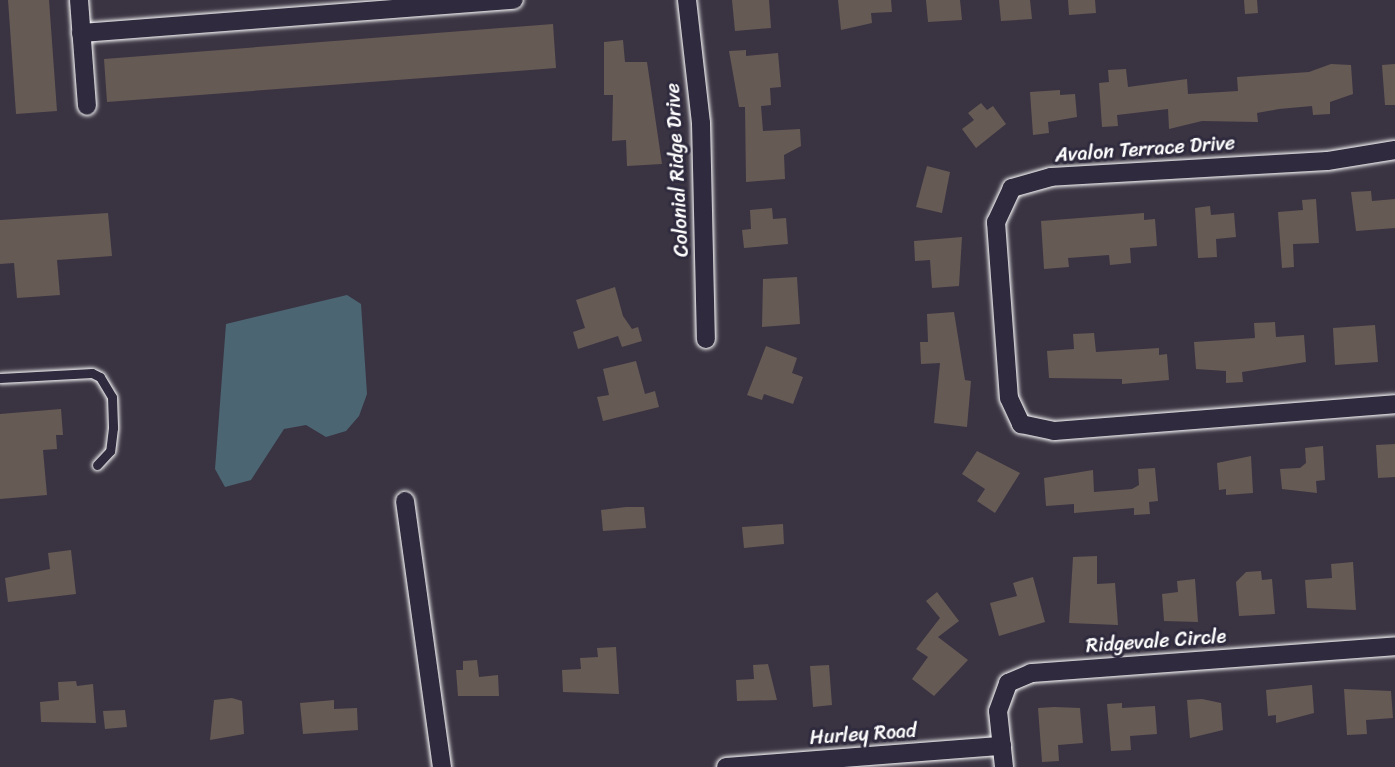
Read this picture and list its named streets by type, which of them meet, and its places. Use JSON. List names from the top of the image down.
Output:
{
  "streets": {
    "street": [
      "Avalon Terrace Drive",
      "Colonial Ridge Drive",
      "Ridgevale Circle",
      "Hurley Road"
    ]
  },
  "crossings": [
    ["Ridgevale Circle", "Hurley Road"]
  ]
}
